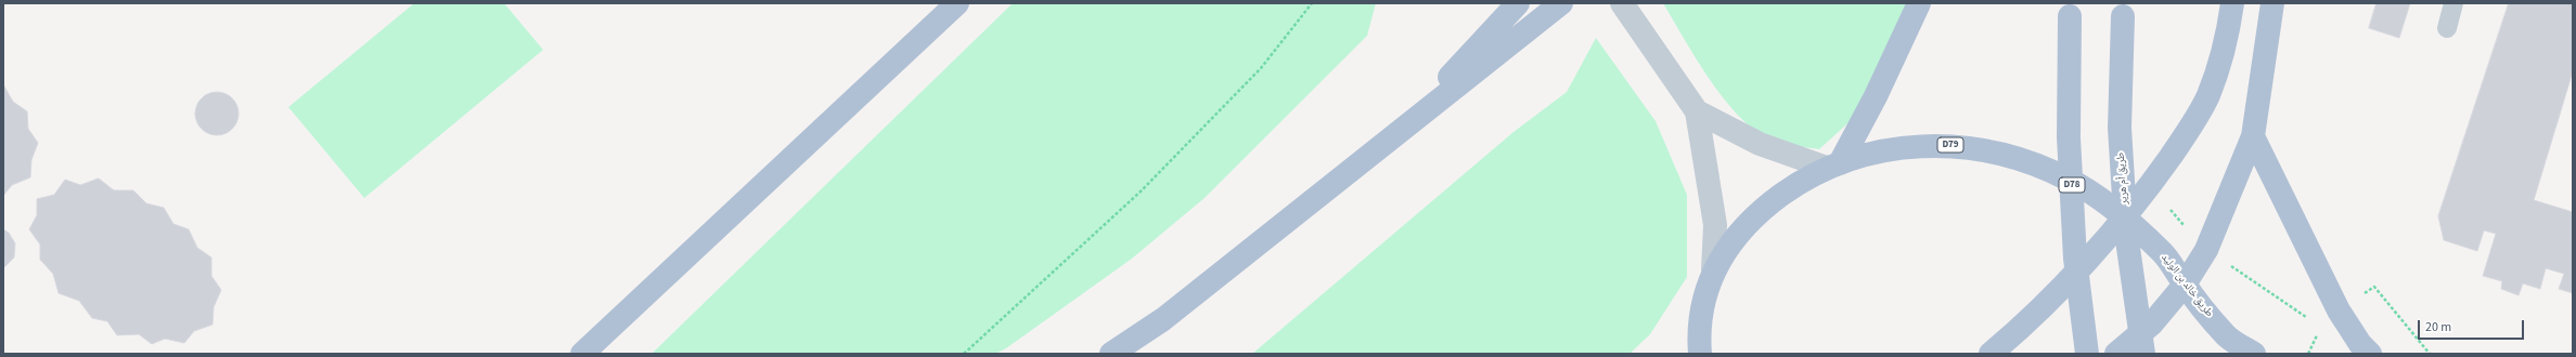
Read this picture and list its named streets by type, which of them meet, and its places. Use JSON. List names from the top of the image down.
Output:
{
  "streets": {
    "main road": [
      "D79",
      "طريق أم هرير",
      "D78",
      "طريق خالد بن الوليد"
    ]
  },
  "scale_bar": "20 m"
}
